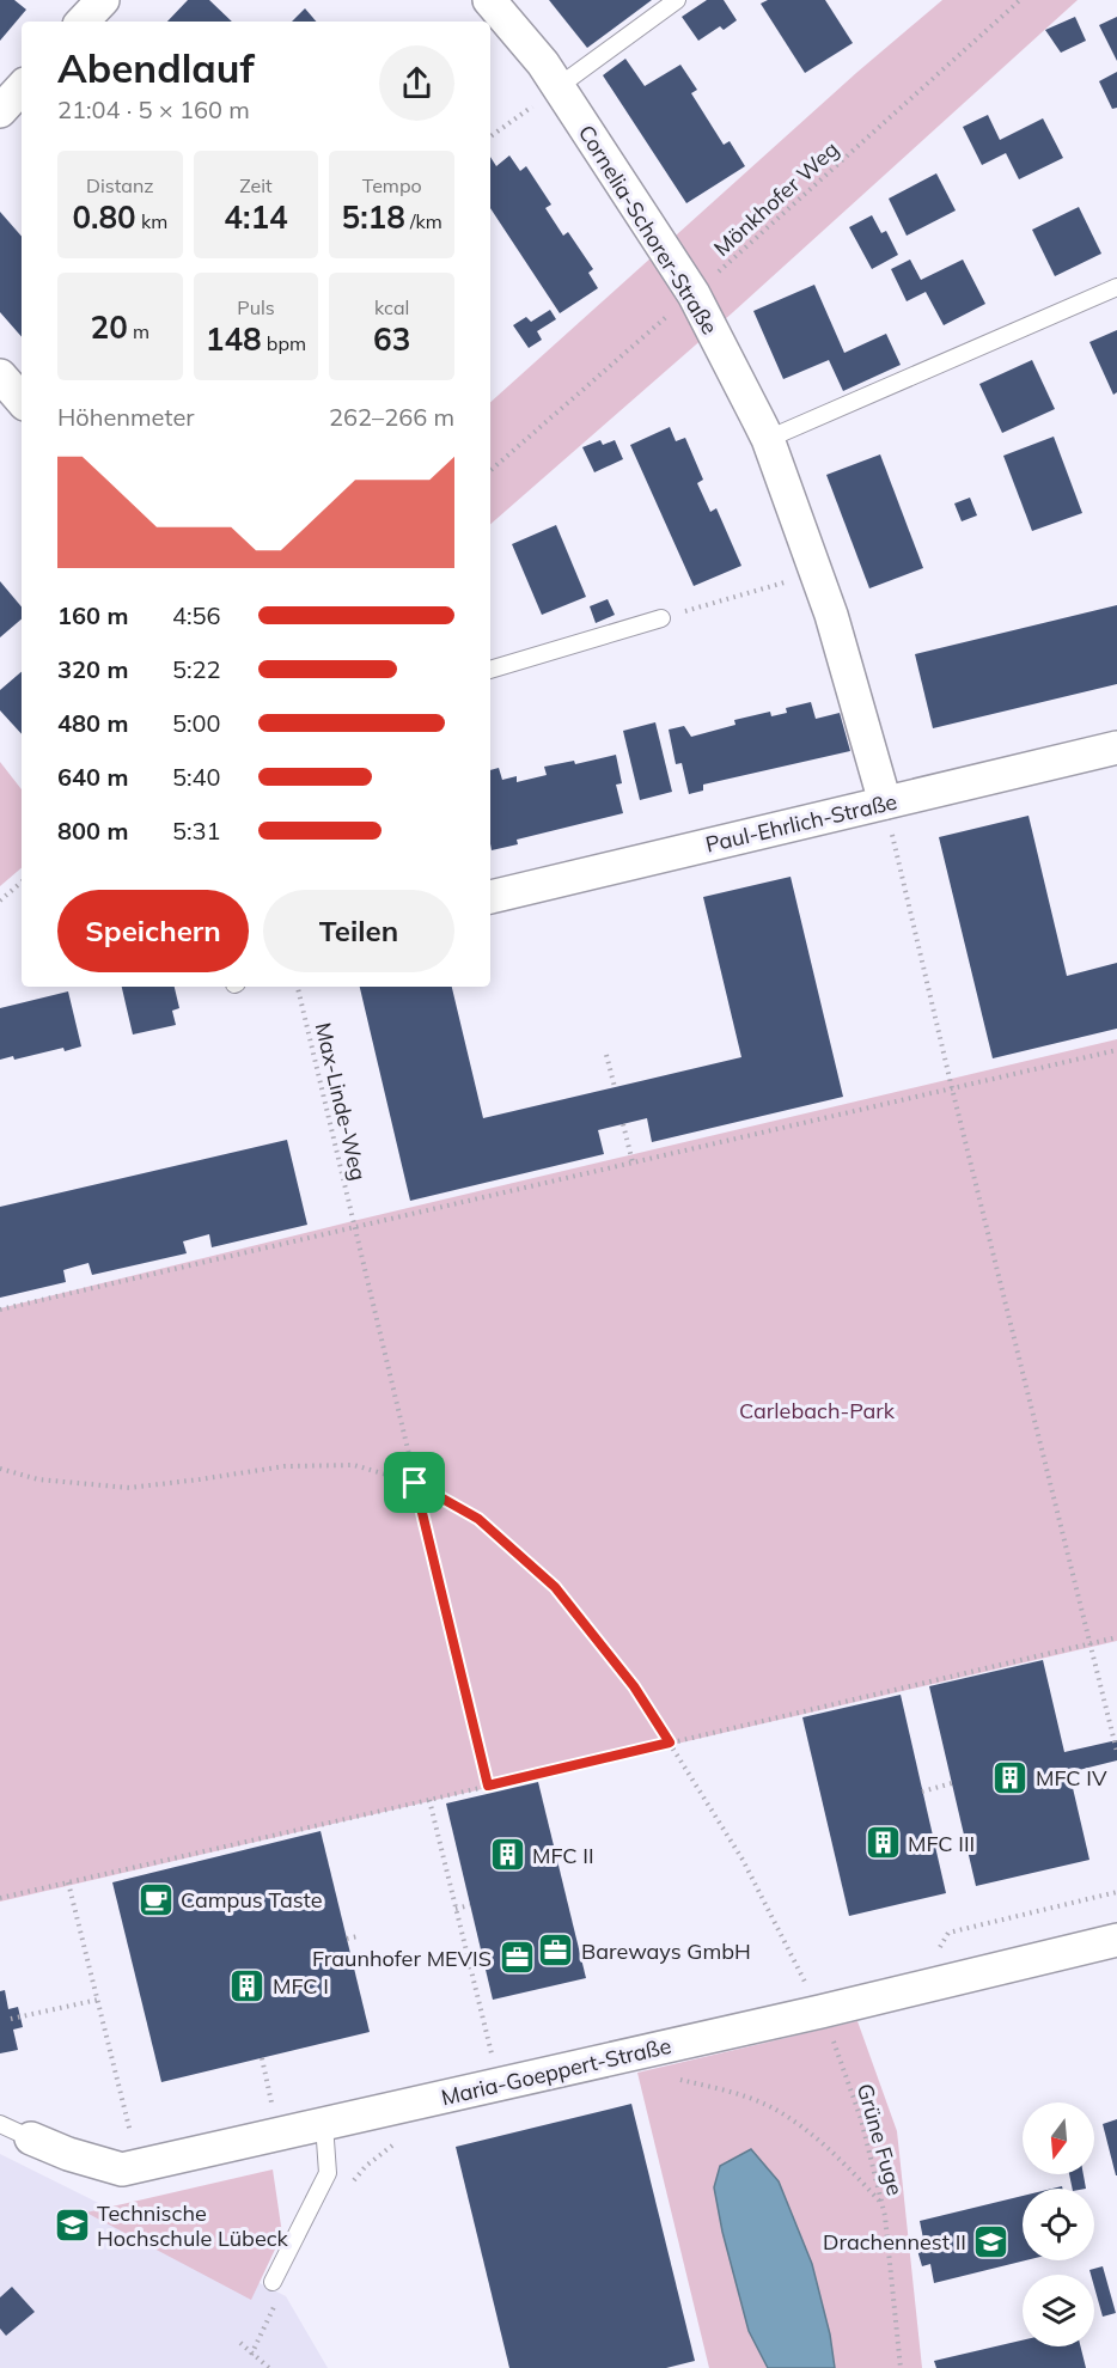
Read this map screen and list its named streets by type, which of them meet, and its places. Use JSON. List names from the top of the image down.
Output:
{
  "streets": {
    "street": ["Cornelia-Schorer-Straße", "Paul-Ehrlich-Straße", "Maria-Goeppert-Straße"],
    "path": ["Mönkhofer Weg", "Max-Linde-Weg", "Grüne Fuge"]
  },
  "crossings": [
    ["Mönkhofer Weg", "Cornelia-Schorer-Straße"],
    ["Cornelia-Schorer-Straße", "Paul-Ehrlich-Straße"],
    ["Max-Linde-Weg", "Grüne Fuge"],
    ["Maria-Goeppert-Straße", "Grüne Fuge"]
  ],
  "parks": ["Carlebach-Park"],
  "places": {
    "building": [
      "MFC IV",
      "MFC III",
      "MFC II",
      "MFC I"
    ],
    "cafe": ["Campus Taste"],
    "office": ["Bareways GmbH", "Fraunhofer MEVIS"],
    "school or university": ["Technische Hochschule Lübeck", "Drachennest II"]
  },
  "north": "bottom",
  "page": {
    "heading": ["Abendlauf", "21:04 · 5 × 160 m"],
    "stats": [
      ["Distanz", "0.80 km"],
      ["Zeit", "4:14"],
      ["Tempo", "5:18 /km"],
      ["20 m"],
      ["Puls", "148 bpm"],
      ["kcal", "63"]
    ],
    "chart": ["Höhenmeter", "262–266 m"],
    "list": [
      {
        "name": "160 m",
        "note": "4:56"
      },
      {
        "name": "320 m",
        "note": "5:22"
      },
      {
        "name": "480 m",
        "note": "5:00"
      },
      {
        "name": "640 m",
        "note": "5:40"
      },
      {
        "name": "800 m",
        "note": "5:31"
      }
    ],
    "buttons": ["Speichern", "Teilen"]
  }
}
